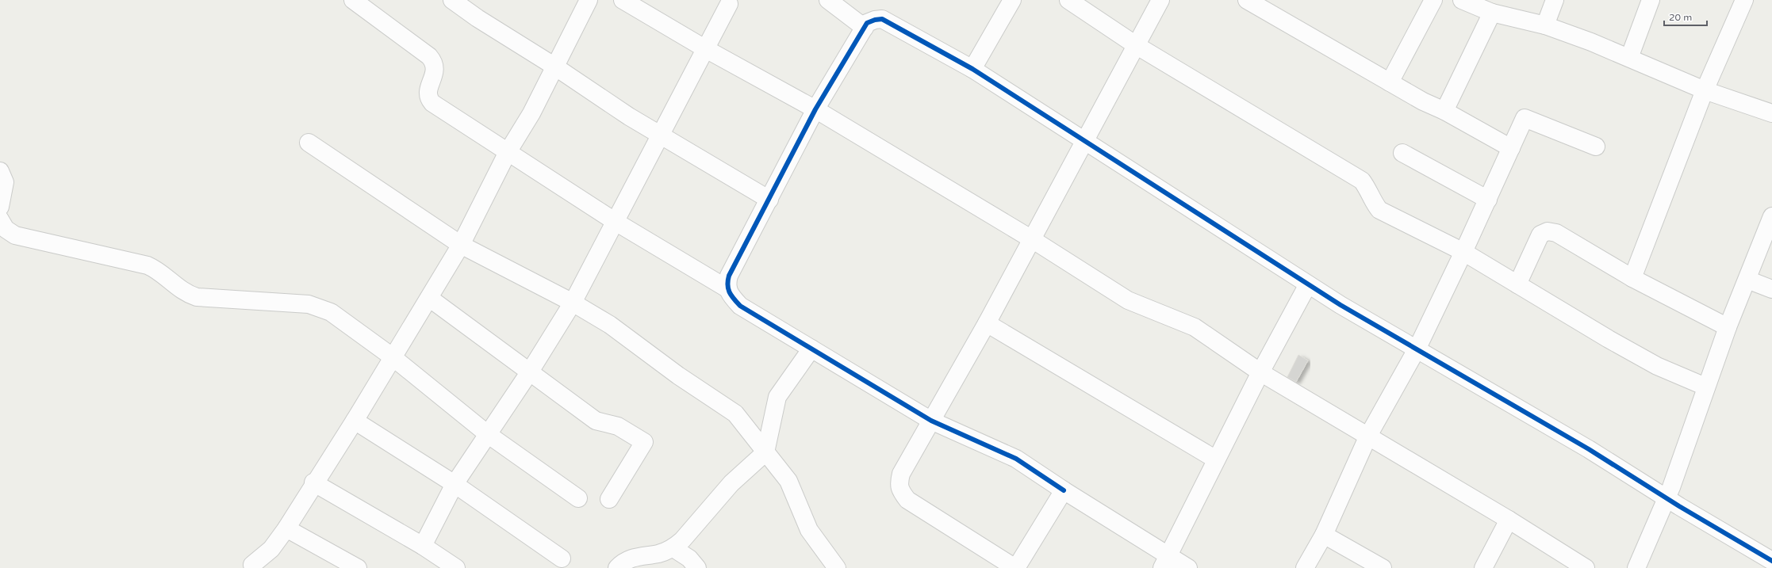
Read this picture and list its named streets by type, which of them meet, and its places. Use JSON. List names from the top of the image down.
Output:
{
  "scale_bar": "20 m"
}
